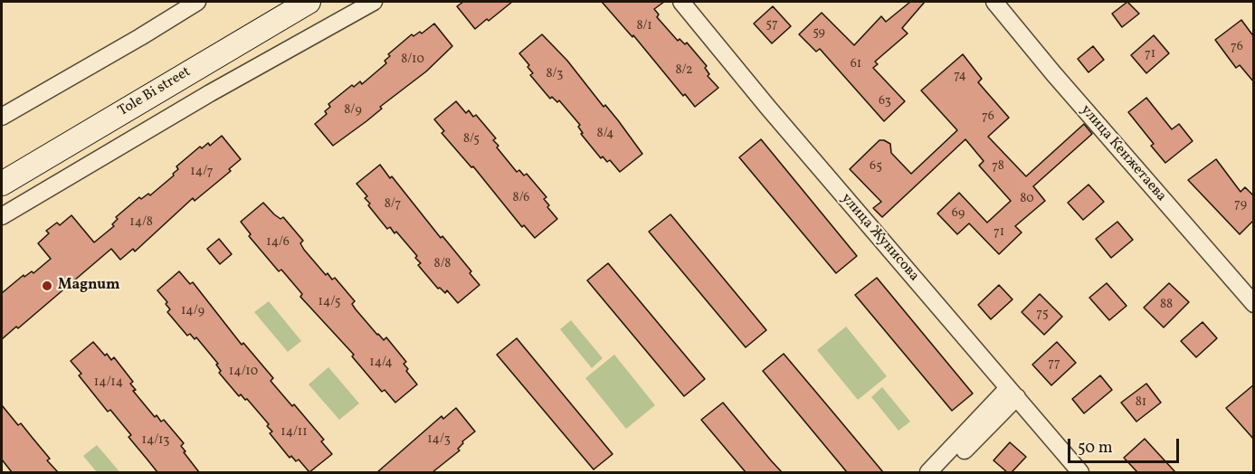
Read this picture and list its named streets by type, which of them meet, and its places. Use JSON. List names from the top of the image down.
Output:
{
  "streets": {
    "main road": ["Tole Bi street"],
    "street": ["улица Кенжетаева", "улица Жунисова"]
  },
  "places": ["Magnum"],
  "house_numbers": [
    "57",
    "8/1",
    "59",
    "76",
    "71",
    "8/10",
    "61",
    "8/2",
    "8/3",
    "74",
    "63",
    "8/9",
    "76",
    "8/4",
    "8/5",
    "65",
    "78",
    "14/7",
    "8/6",
    "80",
    "8/7",
    "79",
    "69",
    "14/8",
    "71",
    "14/6",
    "8/8",
    "14/5",
    "88",
    "14/9",
    "75",
    "14/4",
    "77",
    "14/10",
    "14/14",
    "81",
    "14/11",
    "14/3",
    "14/13"
  ],
  "scale_bar": "50 m"
}
